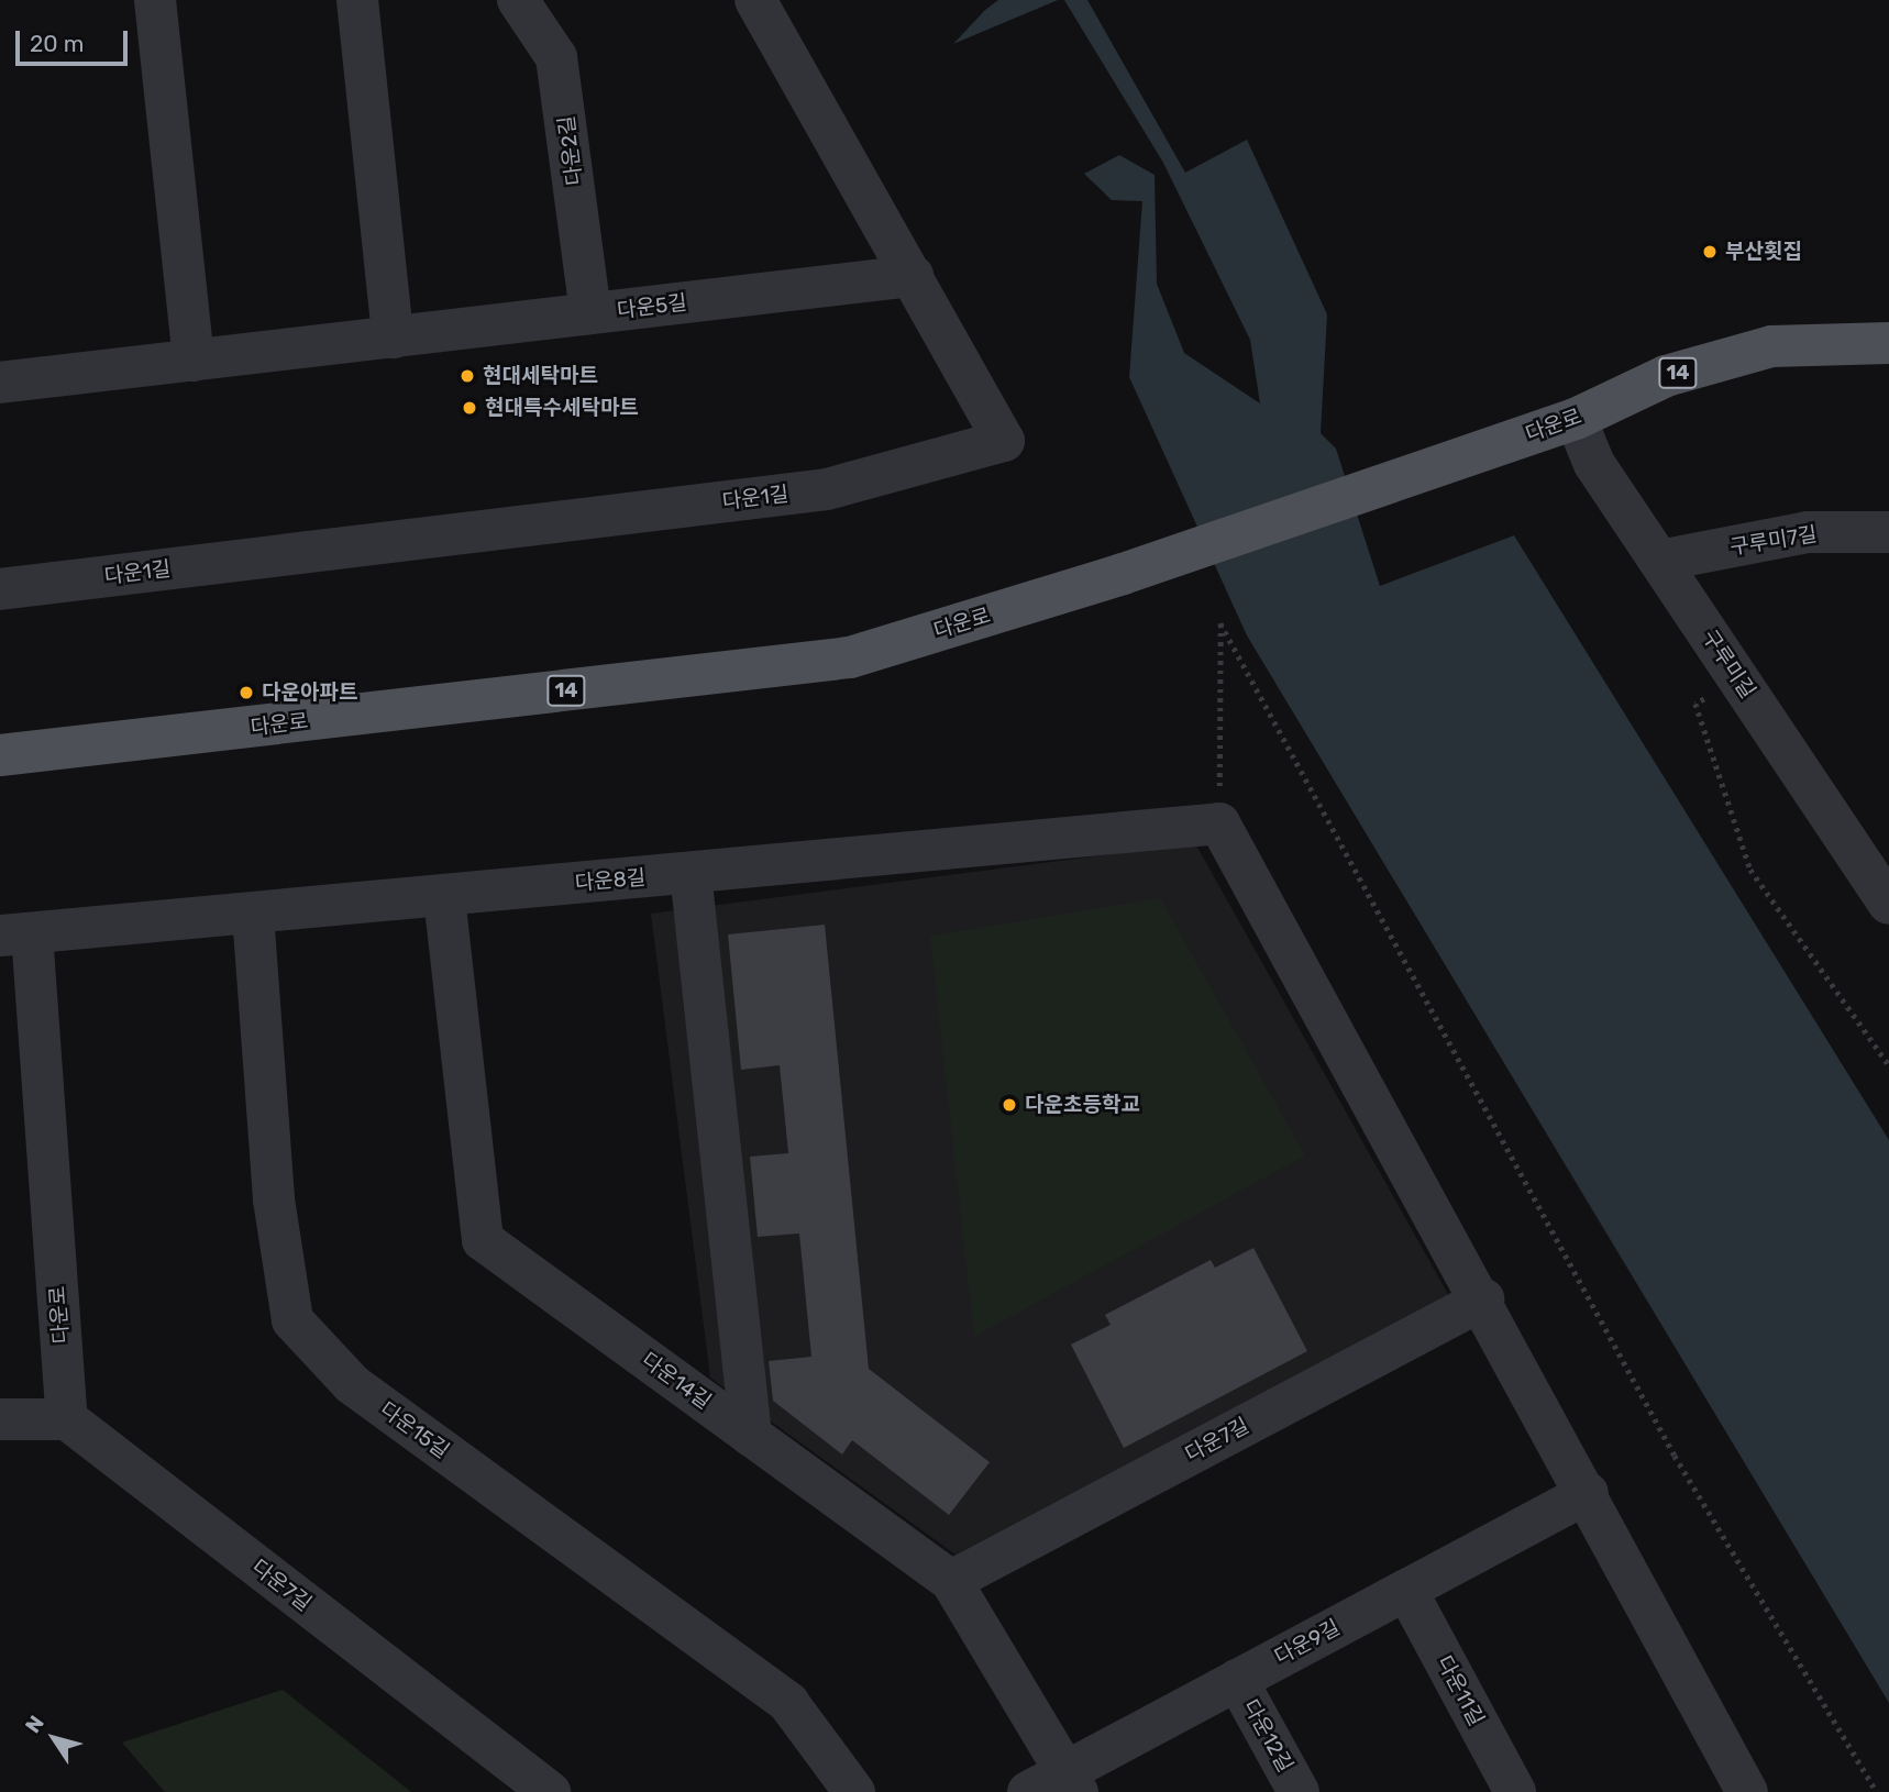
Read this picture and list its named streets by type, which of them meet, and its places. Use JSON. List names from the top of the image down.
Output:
{
  "streets": {
    "main road": ["14", "다운로"],
    "street": [
      "다운2길",
      "다운5길",
      "다운1길",
      "구루미7길",
      "구루미길",
      "다운8길",
      "다운14길",
      "다운15길",
      "다운7길",
      "다운9길",
      "다운11길",
      "다운12길"
    ]
  },
  "crossings": [
    ["다운2길", "다운5길"],
    ["다운5길", "다운1길"],
    ["다운로", "구루미길"],
    ["다운로", "다운8길"],
    ["다운로", "다운7길"],
    ["구루미7길", "구루미길"],
    ["다운8길", "다운14길"],
    ["다운8길", "다운15길"],
    ["다운14길", "다운7길"],
    ["다운14길", "다운9길"],
    ["다운9길", "다운11길"],
    ["다운9길", "다운12길"]
  ],
  "places": [
    "부산횟집",
    "현대세탁마트",
    "현대특수세탁마트",
    "다운아파트",
    "다운초등학교"
  ],
  "scale_bar": "20 m",
  "north": "top left"
}
